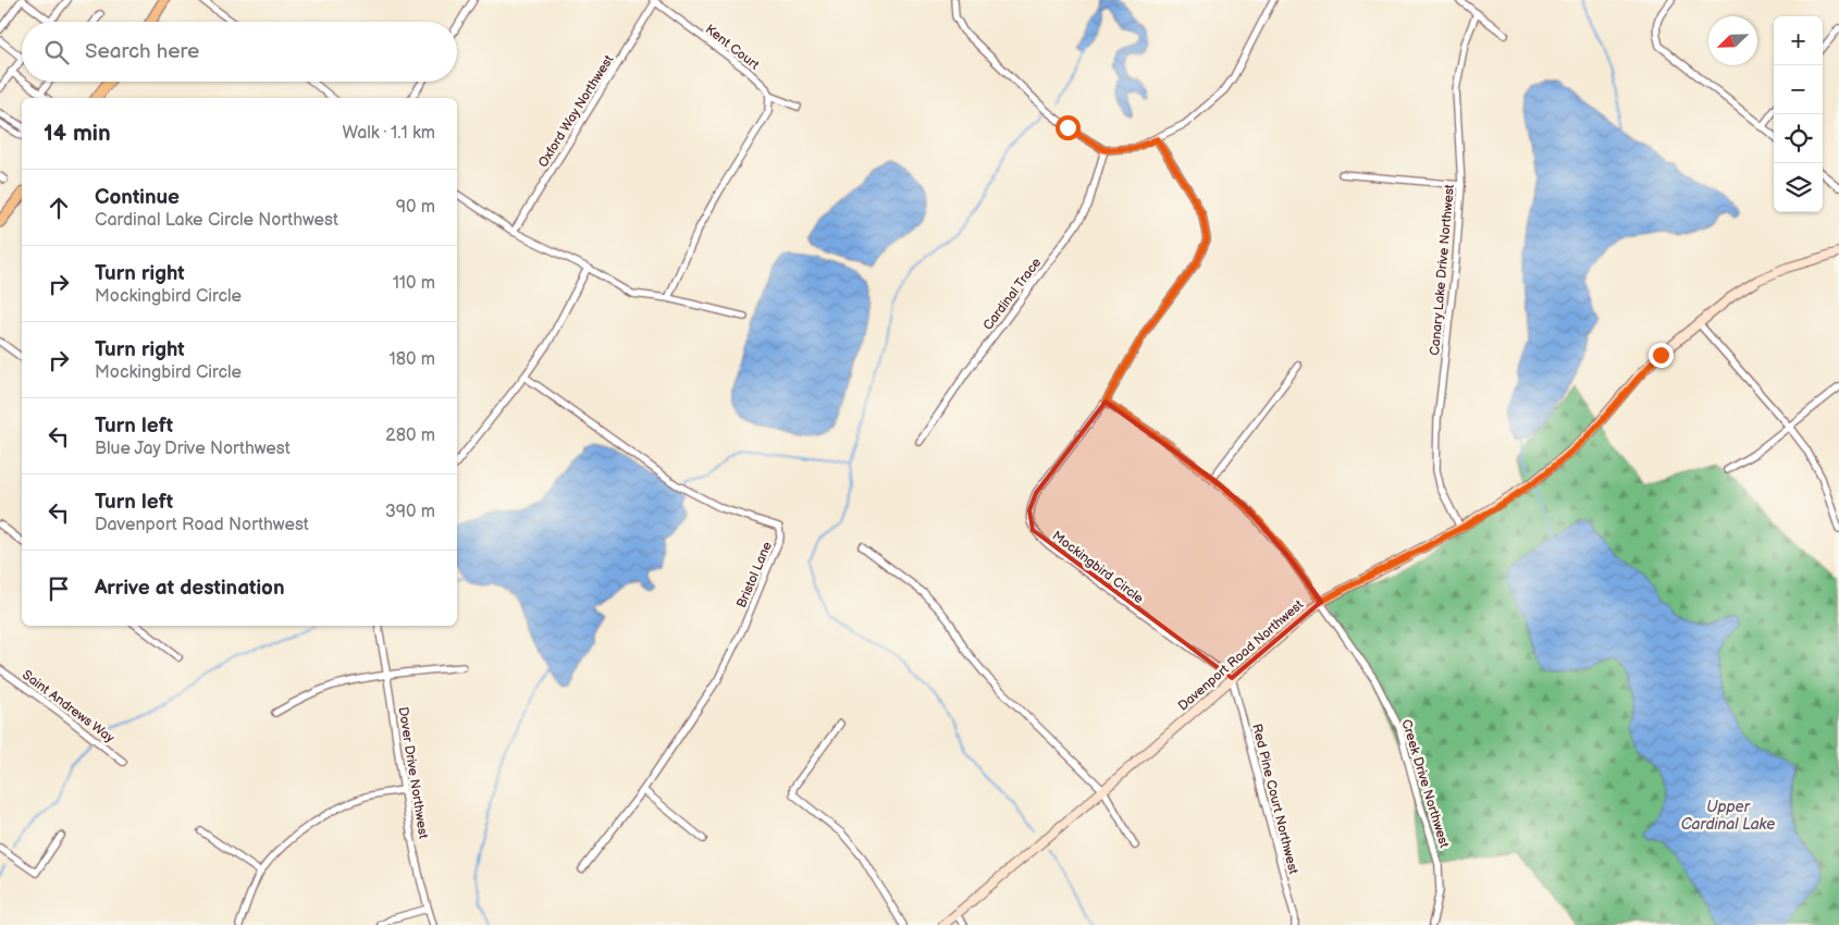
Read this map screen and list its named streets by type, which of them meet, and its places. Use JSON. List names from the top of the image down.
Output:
{
  "streets": {
    "street": [
      "Kent Court",
      "Oxford Way Northwest",
      "Canary Lake Drive Northwest",
      "Cardinal Trace",
      "Mockingbird Circle",
      "Bristol Lane",
      "Davenport Road Northwest",
      "Saint Andrews Way",
      "Dover Drive Northwest",
      "Creek Drive Northwest",
      "Red Pine Court Northwest"
    ]
  },
  "crossings": [
    ["Kent Court", "Oxford Way Northwest"],
    ["Canary Lake Drive Northwest", "Davenport Road Northwest"],
    ["Mockingbird Circle", "Davenport Road Northwest"],
    ["Mockingbird Circle", "Creek Drive Northwest"],
    ["Mockingbird Circle", "Red Pine Court Northwest"],
    ["Davenport Road Northwest", "Creek Drive Northwest"],
    ["Davenport Road Northwest", "Red Pine Court Northwest"]
  ],
  "water": ["Upper Cardinal Lake"],
  "north": "bottom left",
  "page": {
    "map_buttons": ["+", "−"],
    "search": "Search here",
    "heading": ["14 min", "Walk · 1.1 km"],
    "list": [
      ["Continue", "Cardinal Lake Circle Northwest", "90 m"],
      ["Turn right", "Mockingbird Circle", "110 m"],
      ["Turn right", "Mockingbird Circle", "180 m"],
      ["Turn left", "Blue Jay Drive Northwest", "280 m"],
      ["Turn left", "Davenport Road Northwest", "390 m"],
      "Arrive at destination"
    ]
  }
}
